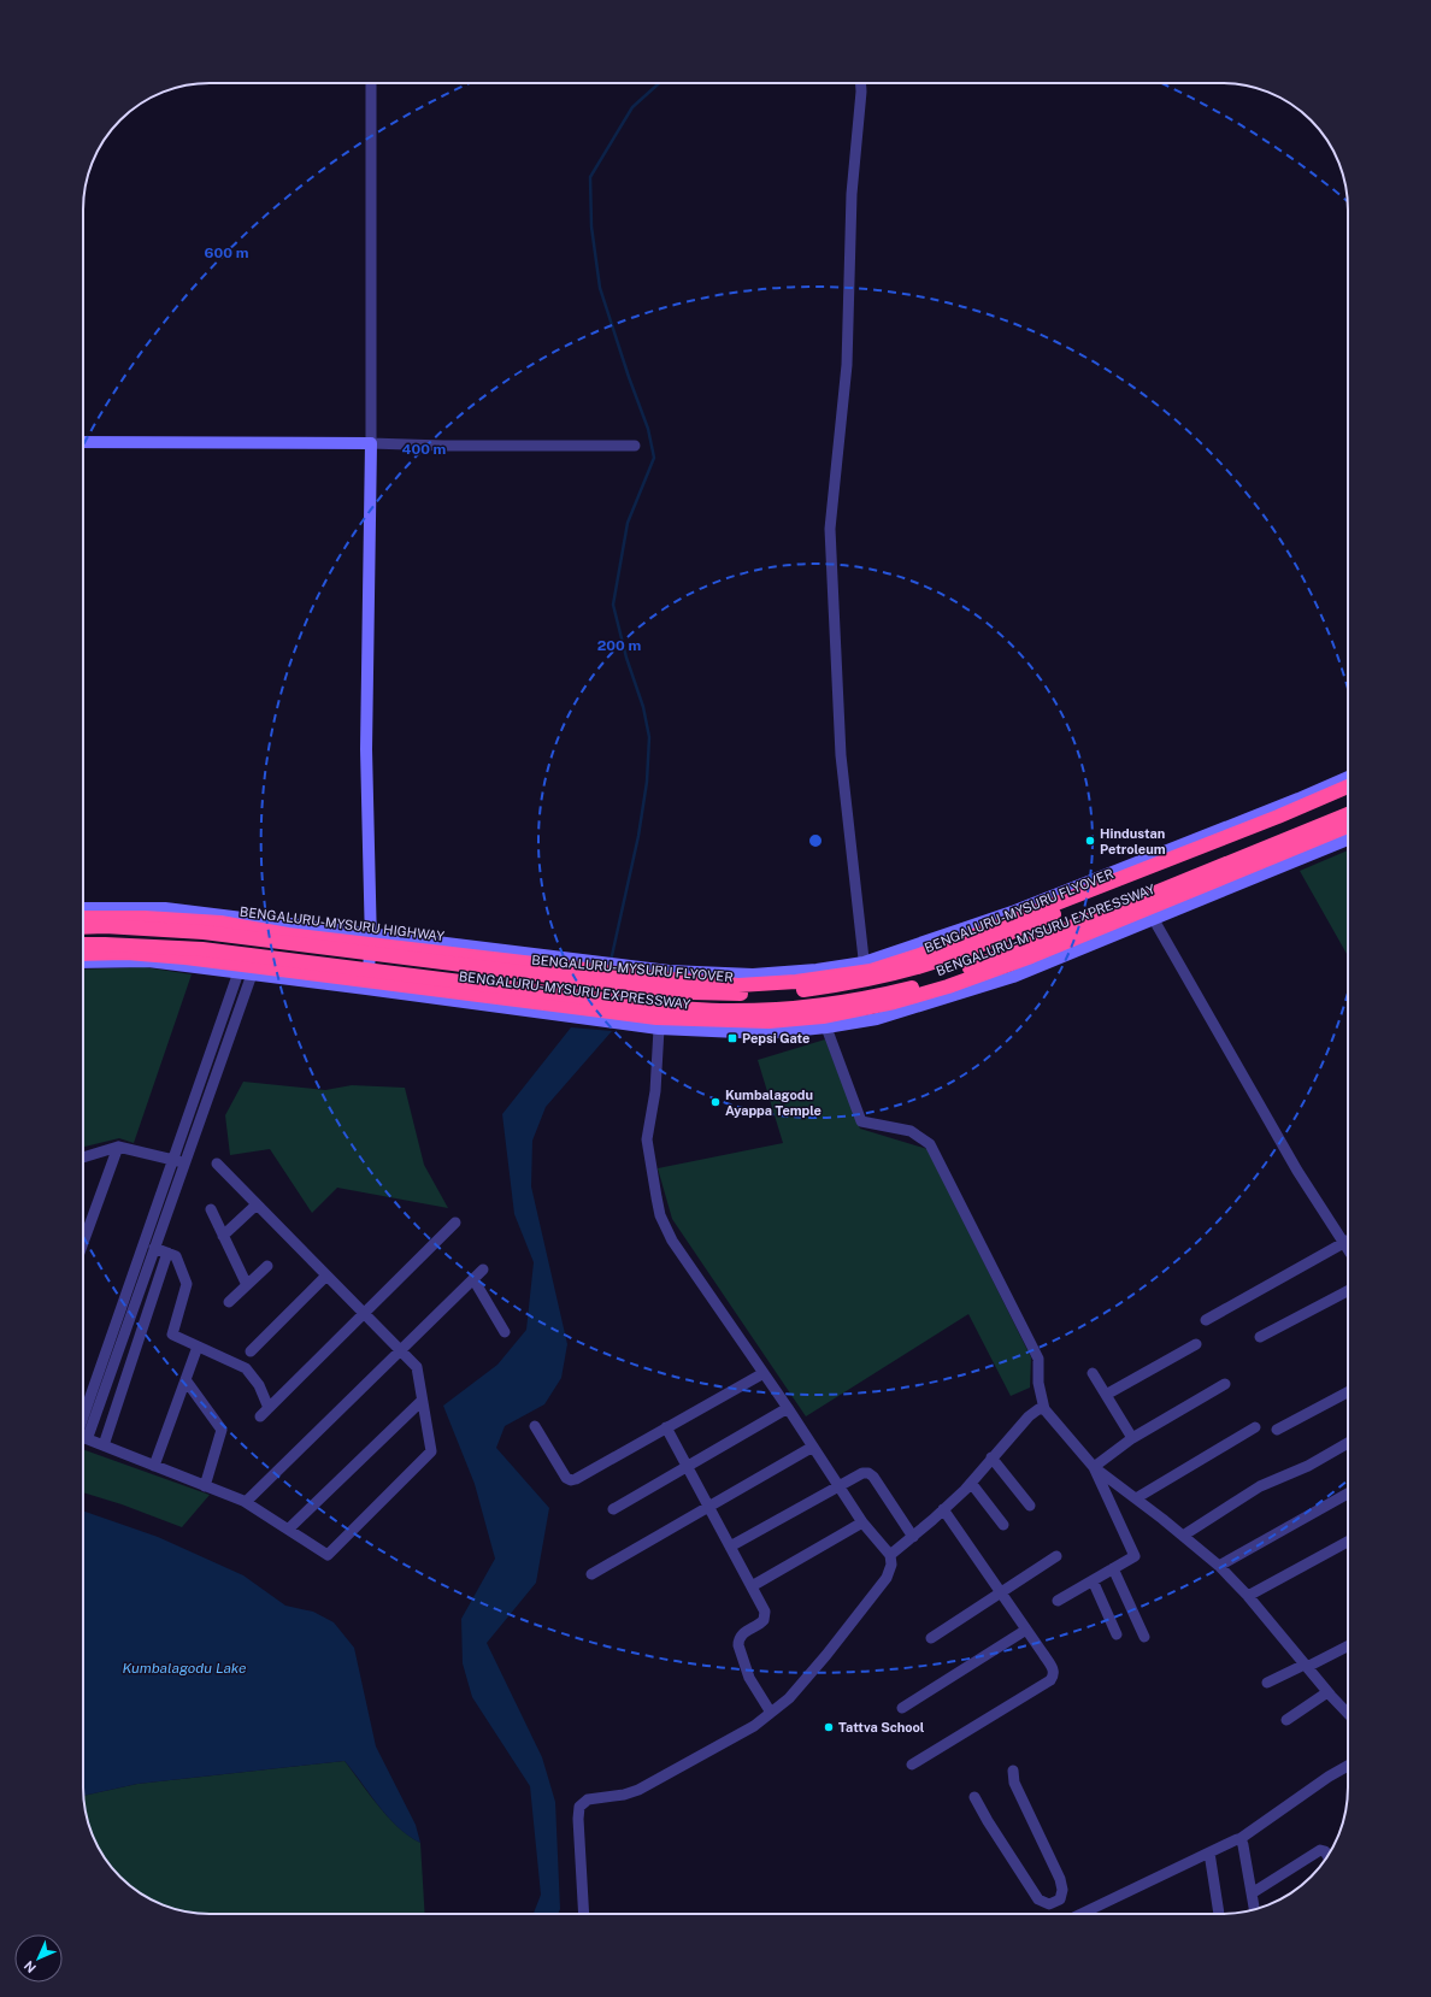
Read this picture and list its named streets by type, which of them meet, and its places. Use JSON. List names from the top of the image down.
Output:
{
  "streets": {
    "highway": ["BENGALURU-MYSURU FLYOVER", "BENGALURU-MYSURU HIGHWAY", "BENGALURU-MYSURU EXPRESSWAY"]
  },
  "water": ["Kumbalagodu Lake"],
  "places": {
    "other": ["Hindustan Petroleum", "Kumbalagodu Ayappa Temple", "Tattva School"],
    "transit": ["Pepsi Gate"]
  },
  "north": "bottom left",
  "rings": ["600 m", "400 m", "200 m"]
}
